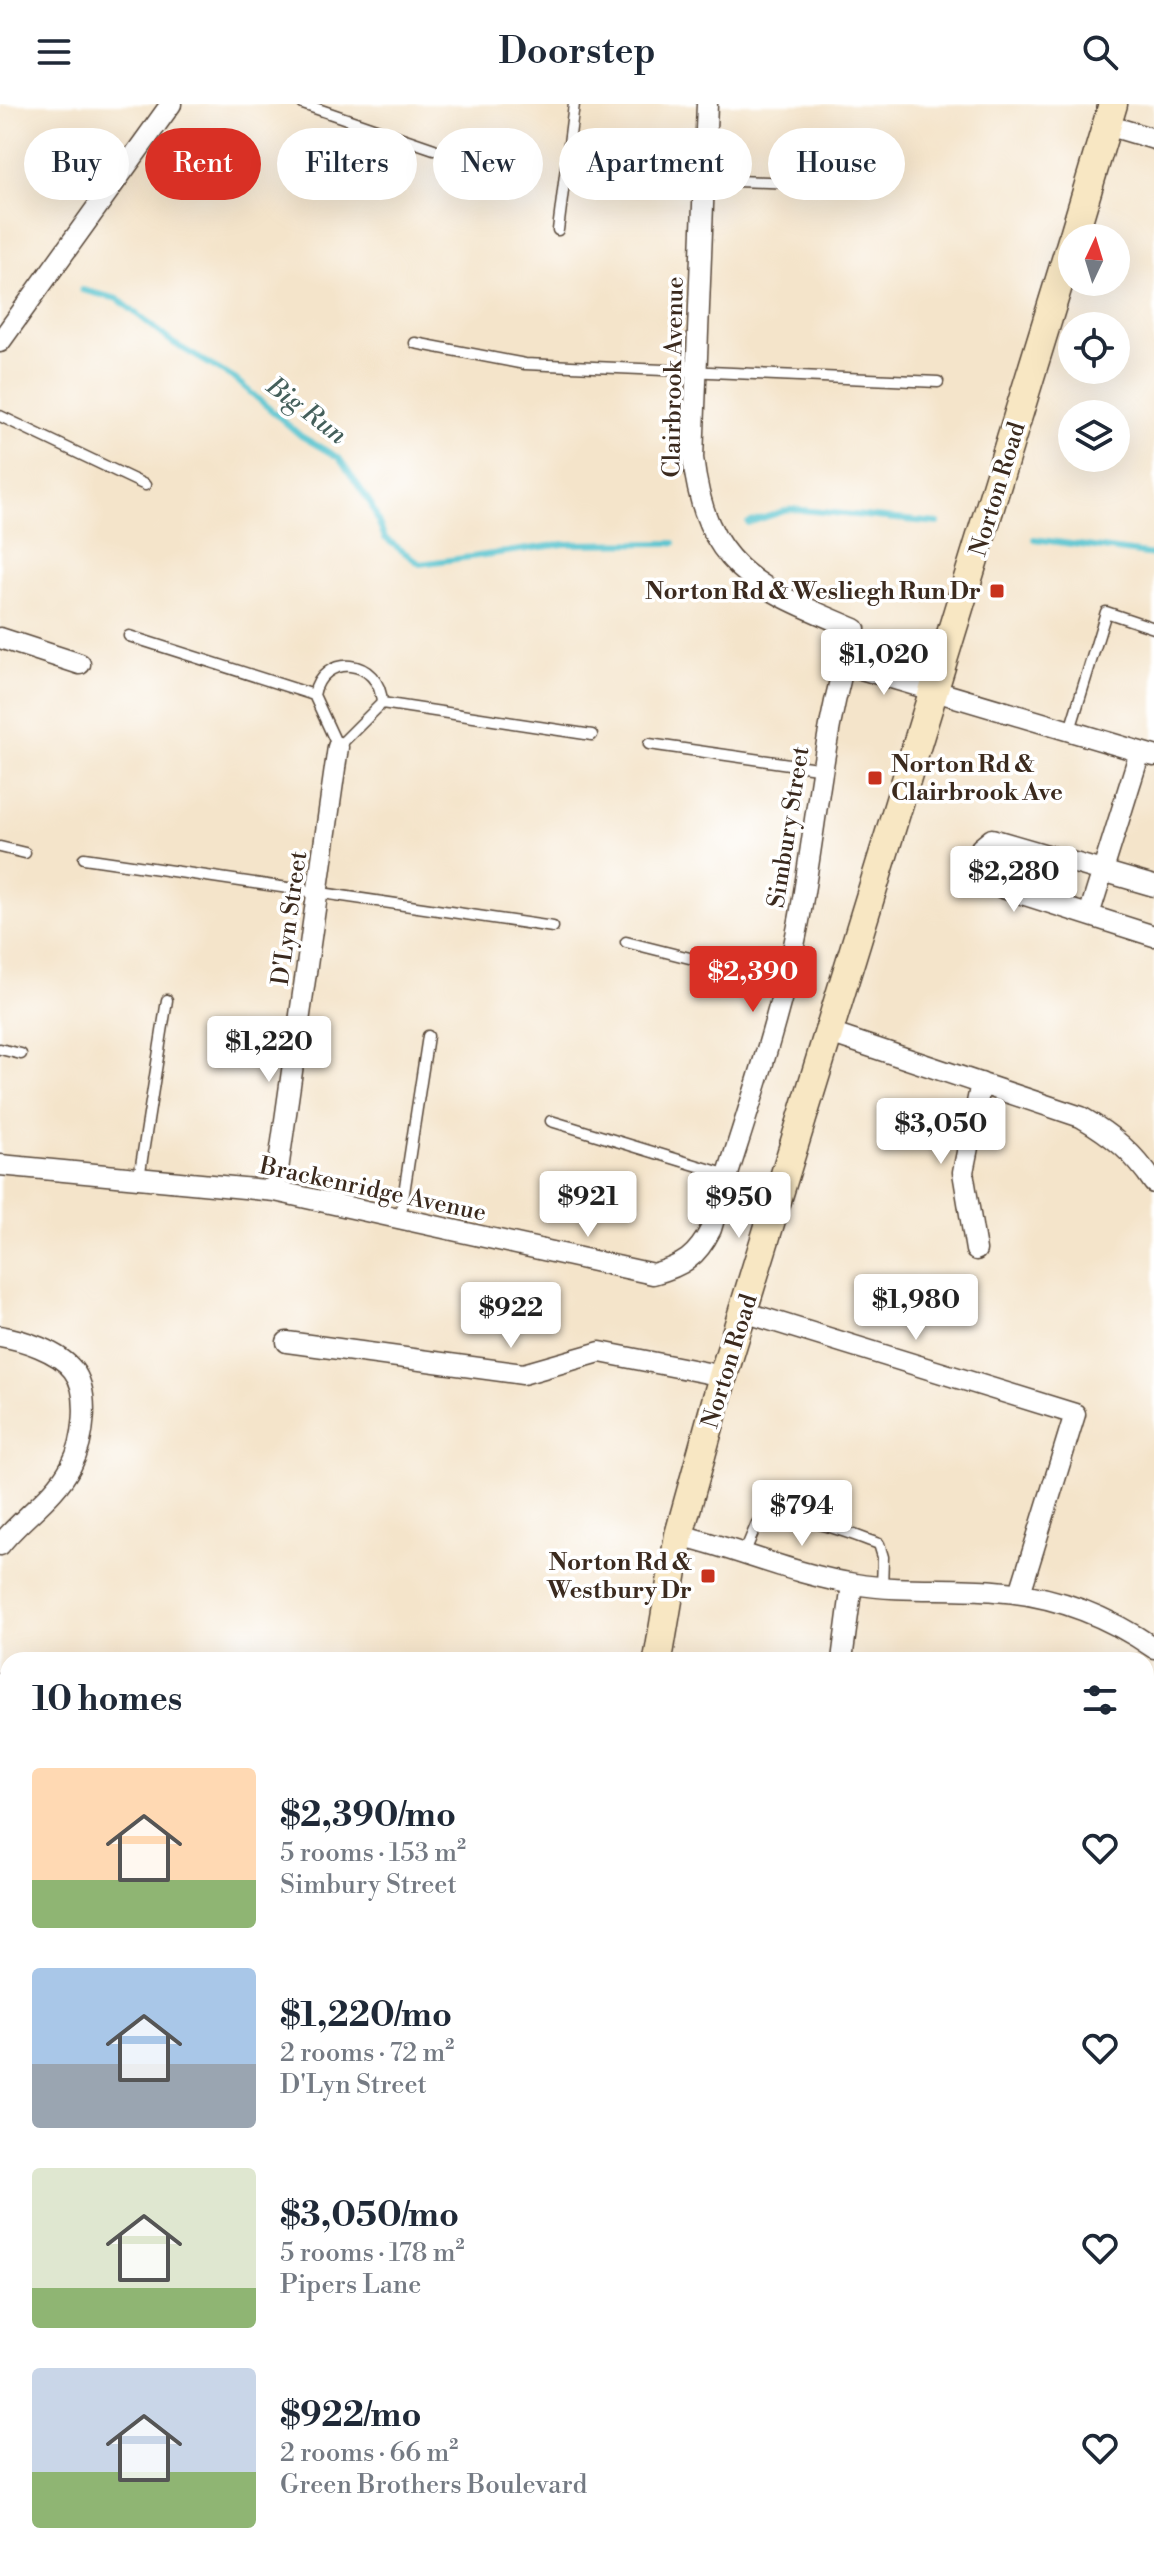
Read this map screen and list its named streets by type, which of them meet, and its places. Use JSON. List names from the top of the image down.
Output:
{
  "streets": {
    "main road": ["Norton Road"],
    "street": [
      "Clairbrook Avenue",
      "Simbury Street",
      "D'Lyn Street",
      "Brackenridge Avenue"
    ]
  },
  "crossings": [
    ["Clairbrook Avenue", "Simbury Street"],
    ["Simbury Street", "Brackenridge Avenue"],
    ["D'Lyn Street", "Brackenridge Avenue"]
  ],
  "water": ["Big Run"],
  "places": {
    "transit": ["Norton Rd & Wesliegh Run Dr", "Norton Rd & Clairbrook Ave", "Norton Rd & Westbury Dr"]
  },
  "north": "top",
  "page": {
    "header": "Doorstep",
    "chip": [
      "Buy",
      "Rent",
      "Filters",
      "New",
      "Apartment",
      "House"
    ],
    "price": [
      "$1,020",
      "$2,280",
      "$2,390",
      "$1,220",
      "$3,050",
      "$921",
      "$950",
      "$1,980",
      "$922",
      "$794"
    ],
    "heading": "10 homes",
    "list": [
      {
        "name": "$2,390/mo",
        "note": "5 rooms · 153 m² · Simbury Street"
      },
      {
        "name": "$1,220/mo",
        "note": "2 rooms · 72 m² · D'Lyn Street"
      },
      {
        "name": "$3,050/mo",
        "note": "5 rooms · 178 m² · Pipers Lane"
      },
      {
        "name": "$922/mo",
        "note": "2 rooms · 66 m² · Green Brothers Boulevard"
      }
    ]
  }
}
